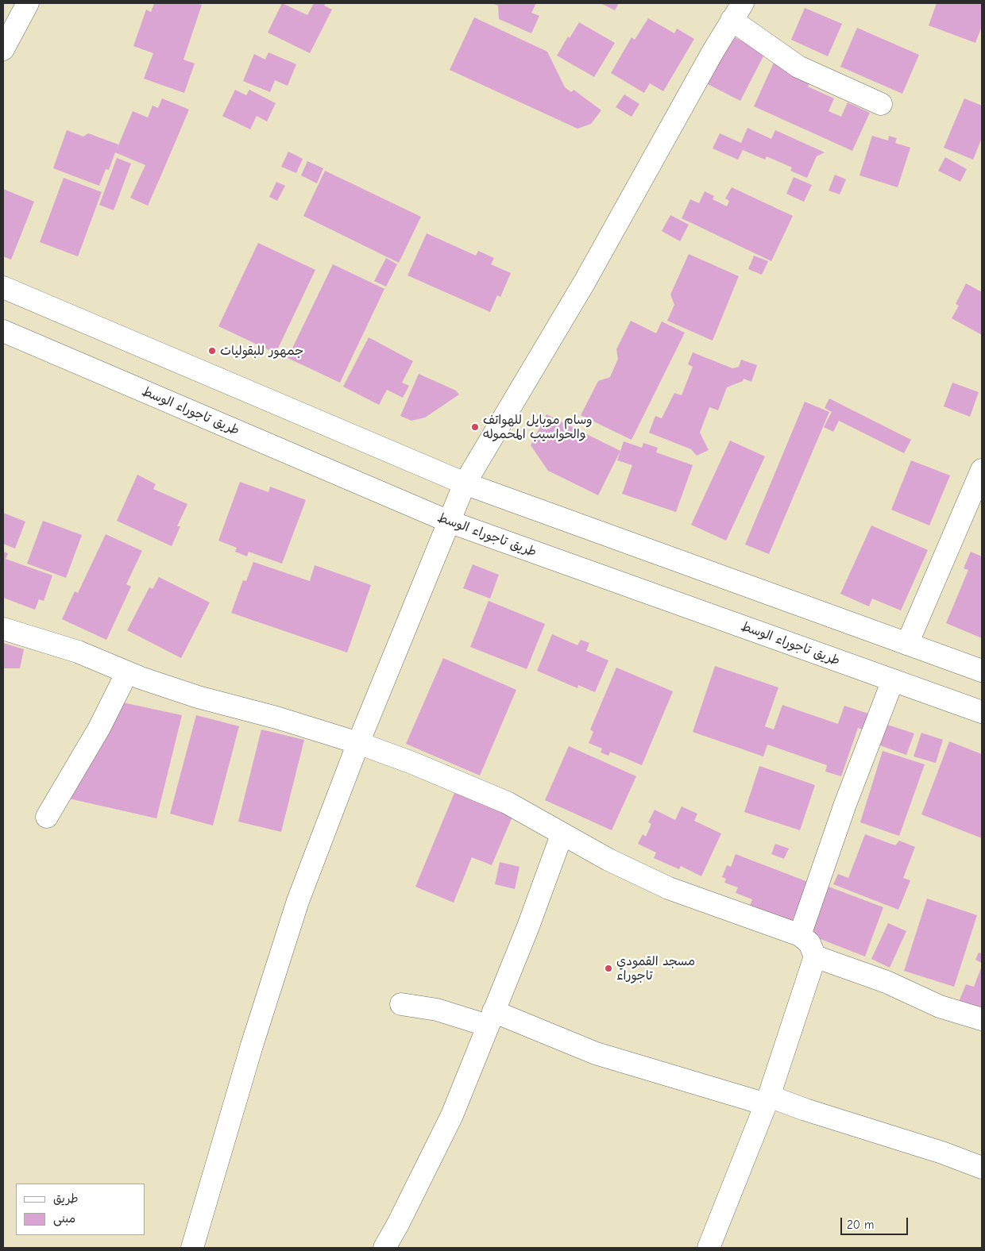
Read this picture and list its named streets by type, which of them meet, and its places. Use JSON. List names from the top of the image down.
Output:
{
  "streets": {
    "street": ["طريق تاجوراء الوسط"]
  },
  "places": ["جمهور للبقوليات", "وسام موبايل للهواتف والحواسيب المحموله", "مسجد القمودي تاجوراء"],
  "legend": ["طريق", "مبنى"],
  "scale_bar": "20 m"
}
